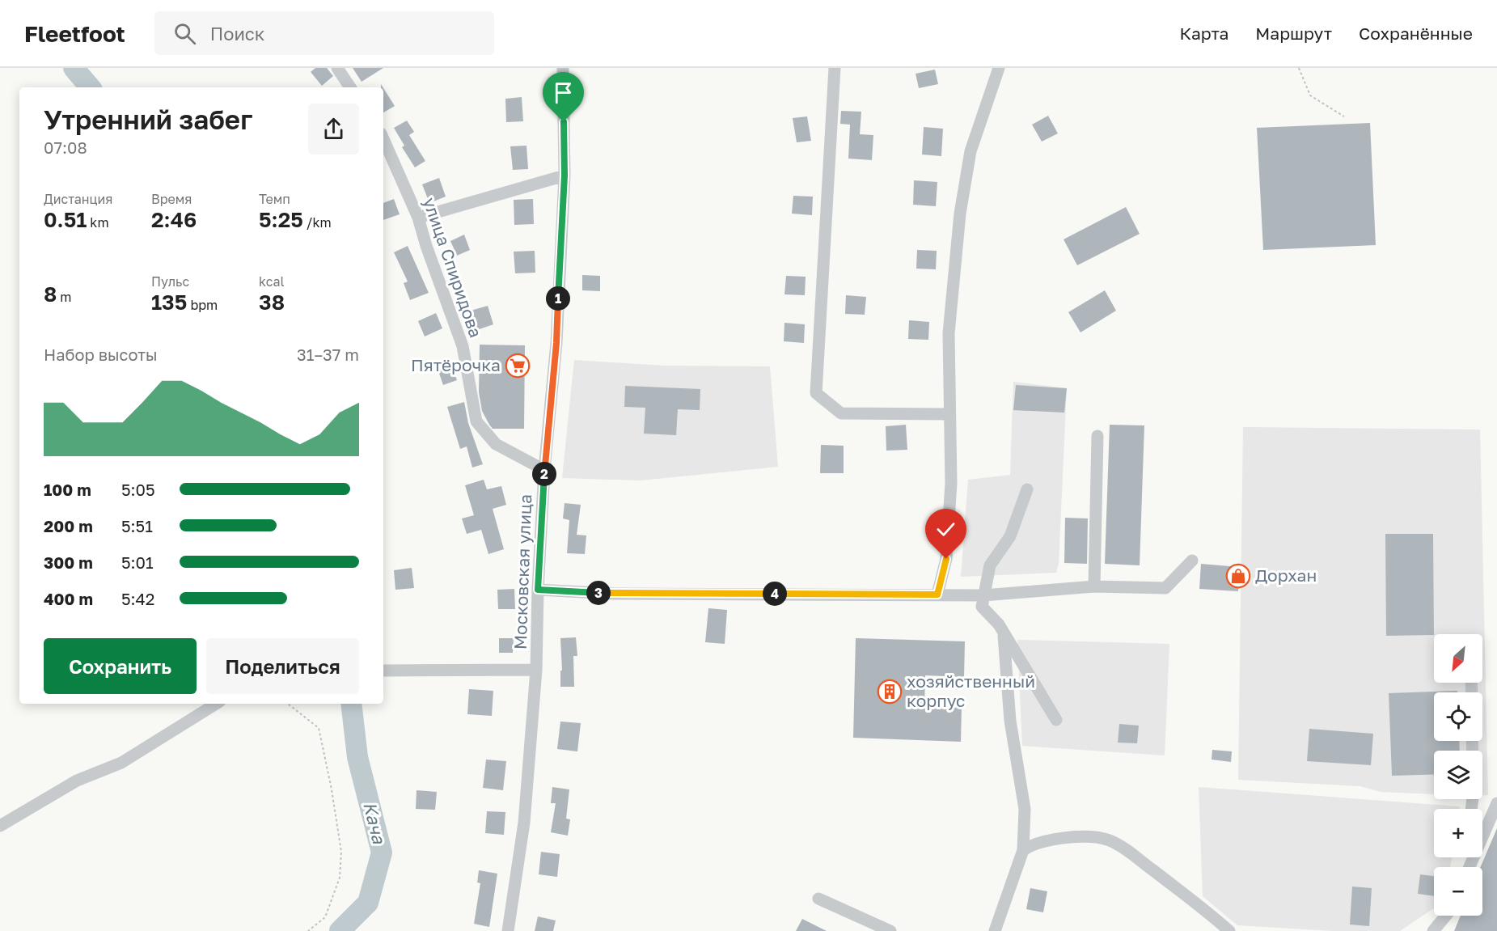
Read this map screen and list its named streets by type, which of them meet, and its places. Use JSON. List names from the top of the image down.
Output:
{
  "streets": {
    "street": ["улица Спиридова", "Московская улица"]
  },
  "crossings": [
    ["улица Спиридова", "Московская улица"]
  ],
  "water": ["Кача"],
  "places": {
    "supermarket": ["Пятёрочка"],
    "shop": ["Дорхан"],
    "building": ["хозяйственный корпус"]
  },
  "north": "bottom left",
  "page": {
    "header": "Fleetfoot",
    "search": "Поиск",
    "nav": ["Карта", "Маршрут", "Сохранённые"],
    "heading": ["Утренний забег", "07:08"],
    "stats": [
      ["Дистанция", "0.51 km"],
      ["Время", "2:46"],
      ["Темп", "5:25 /km"],
      ["8 m"],
      ["Пульс", "135 bpm"],
      ["kcal", "38"]
    ],
    "pins": [
      "1",
      "2",
      "3",
      "4"
    ],
    "chart": ["Набор высоты", "31–37 m"],
    "list": [
      {
        "name": "100 m",
        "note": "5:05"
      },
      {
        "name": "200 m",
        "note": "5:51"
      },
      {
        "name": "300 m",
        "note": "5:01"
      },
      {
        "name": "400 m",
        "note": "5:42"
      }
    ],
    "buttons": ["Сохранить", "Поделиться"],
    "map_buttons": ["+", "−"]
  }
}
